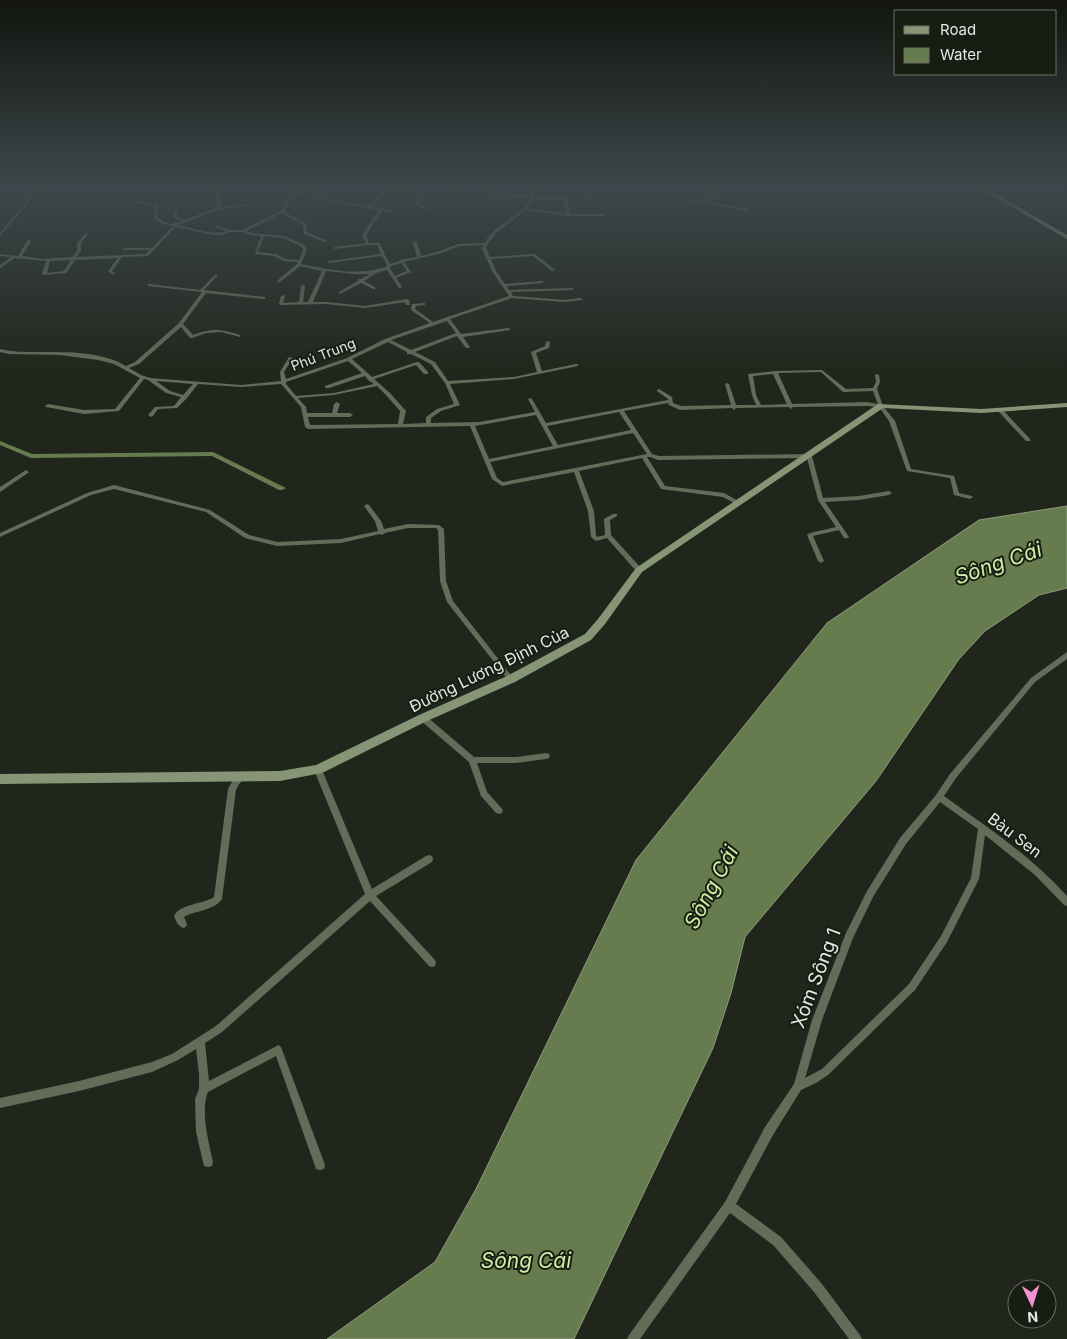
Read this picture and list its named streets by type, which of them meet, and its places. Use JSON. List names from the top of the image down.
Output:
{
  "streets": {
    "street": [
      "Phú Trung",
      "Đường Lương Định Của",
      "Bàu Sen",
      "Xóm Sông 1"
    ]
  },
  "crossings": [
    ["Bàu Sen", "Xóm Sông 1"]
  ],
  "water": ["Sông Cái"],
  "legend": ["Road", "Water"],
  "north": "bottom"
}
